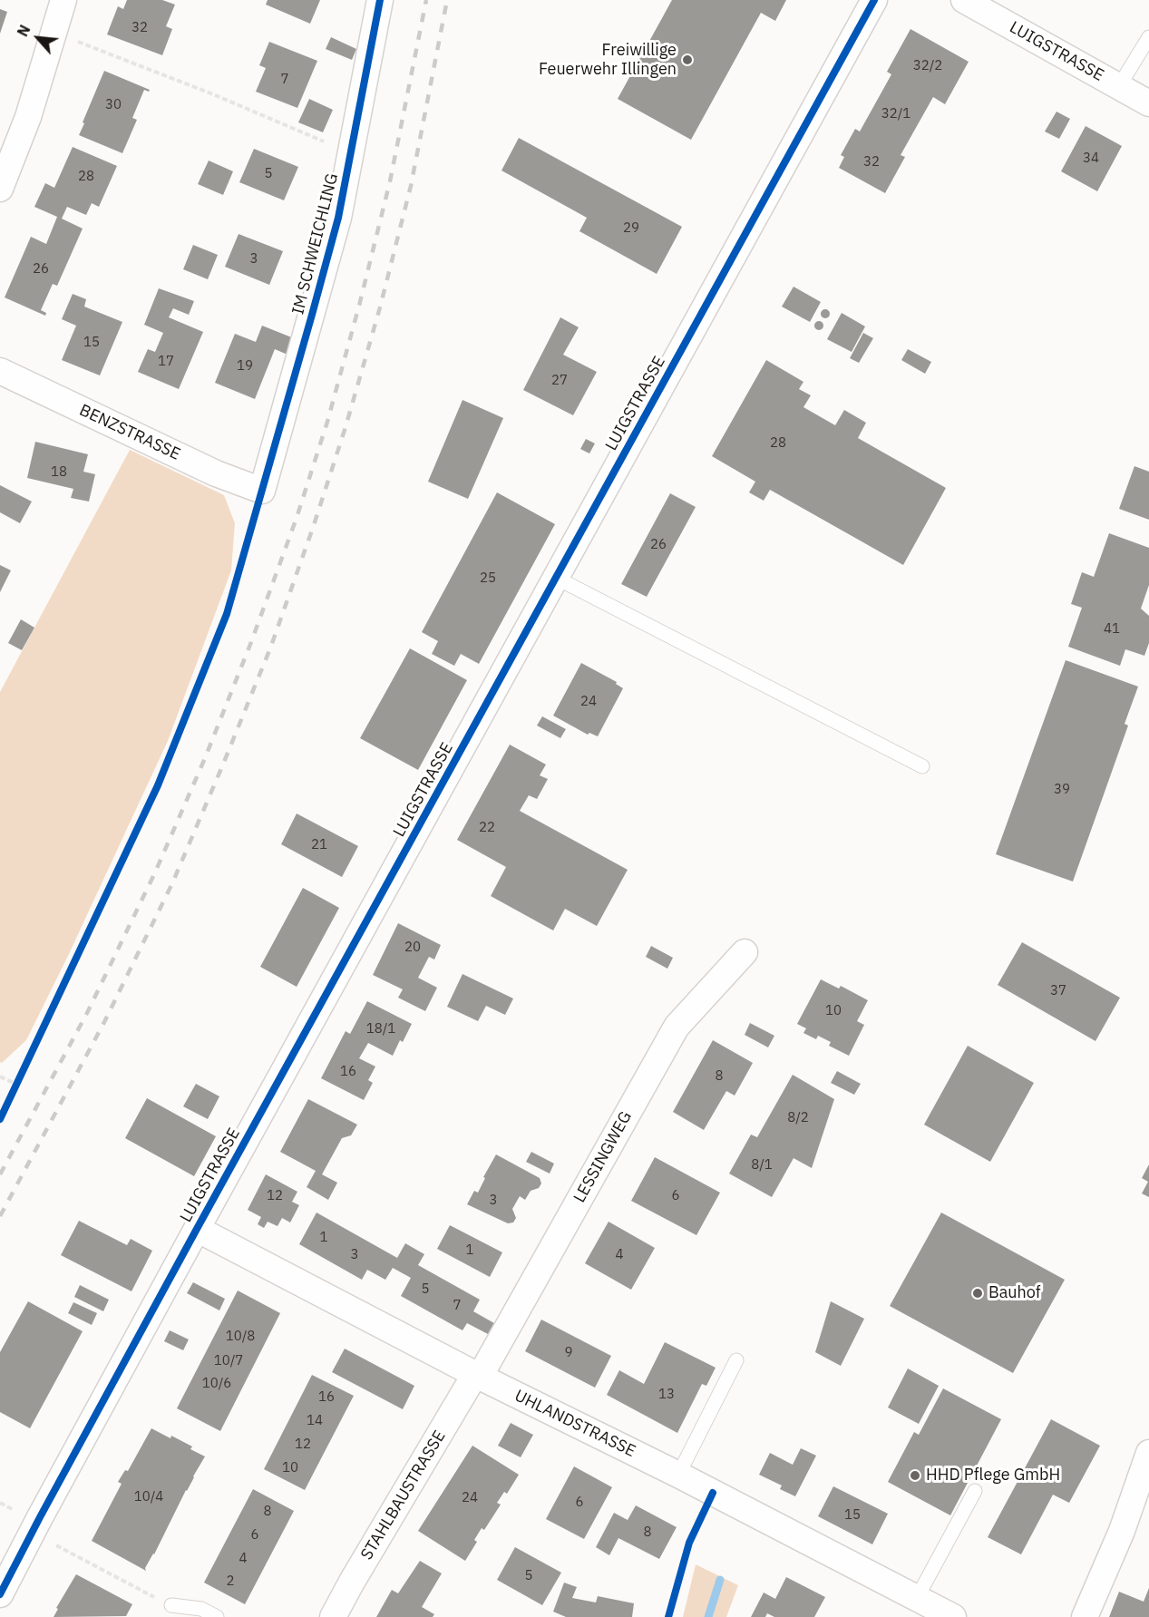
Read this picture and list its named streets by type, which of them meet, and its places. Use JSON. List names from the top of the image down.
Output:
{
  "streets": {
    "street": [
      "LUIGSTRASSE",
      "IM SCHWEICHLING",
      "BENZSTRASSE",
      "LESSINGWEG",
      "UHLANDSTRASSE",
      "STAHLBAUSTRASSE"
    ]
  },
  "crossings": [
    ["LUIGSTRASSE", "UHLANDSTRASSE"],
    ["IM SCHWEICHLING", "BENZSTRASSE"],
    ["LESSINGWEG", "UHLANDSTRASSE"],
    ["LESSINGWEG", "STAHLBAUSTRASSE"],
    ["UHLANDSTRASSE", "STAHLBAUSTRASSE"]
  ],
  "places": ["Freiwillige Feuerwehr Illingen", "Bauhof", "HHD Pflege GmbH"],
  "house_numbers": [
    "32",
    "32/2",
    "7",
    "30",
    "32/1",
    "34",
    "32",
    "5",
    "28",
    "29",
    "3",
    "26",
    "15",
    "17",
    "19",
    "27",
    "28",
    "18",
    "26",
    "25",
    "41",
    "24",
    "39",
    "22",
    "21",
    "20",
    "37",
    "10",
    "18/1",
    "16",
    "8",
    "8/2",
    "8/1",
    "12",
    "6",
    "3",
    "1",
    "1",
    "3",
    "4",
    "5",
    "7",
    "10/8",
    "9",
    "10/7",
    "10/6",
    "13",
    "16",
    "14",
    "12",
    "10",
    "10/4",
    "24",
    "6",
    "8",
    "15",
    "8",
    "6",
    "4",
    "5",
    "2"
  ],
  "north": "top left"
}
